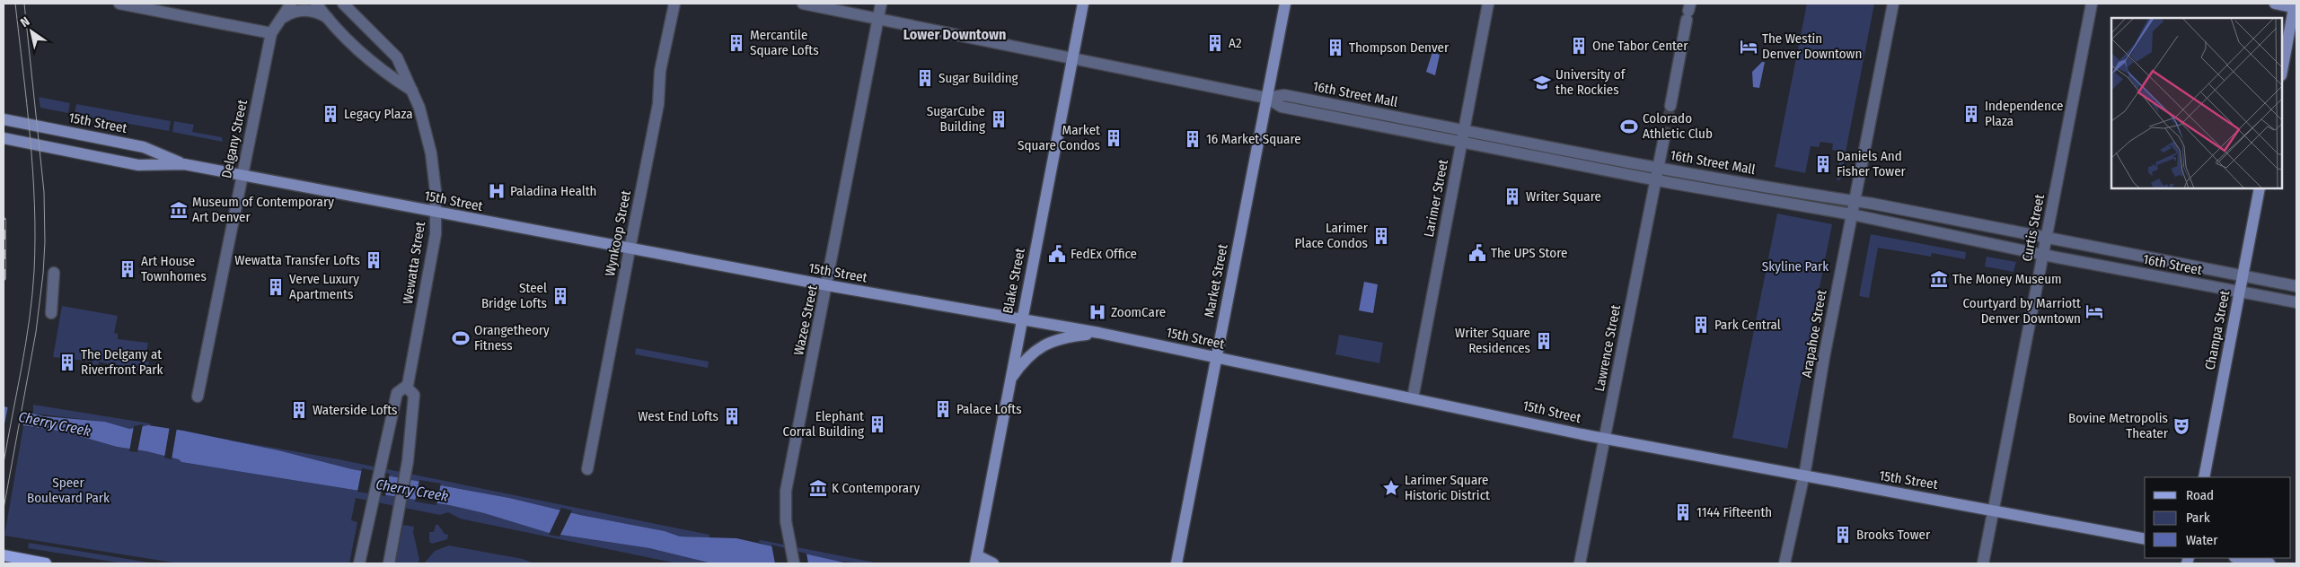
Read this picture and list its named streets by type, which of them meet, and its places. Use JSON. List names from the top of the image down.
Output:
{
  "streets": {
    "main road": [
      "15th Street",
      "Blake Street",
      "Market Street",
      "Champa Street"
    ],
    "street": [
      "16th Street Mall",
      "Delgany Street",
      "Larimer Street",
      "Curtis Street",
      "Wynkoop Street",
      "Wewatta Street",
      "16th Street",
      "Wazee Street",
      "Arapahoe Street",
      "Lawrence Street"
    ]
  },
  "crossings": [
    ["16th Street Mall", "Larimer Street"],
    ["16th Street Mall", "Curtis Street"],
    ["16th Street Mall", "16th Street"],
    ["16th Street Mall", "Blake Street"],
    ["16th Street Mall", "Market Street"],
    ["16th Street Mall", "Wazee Street"],
    ["16th Street Mall", "Arapahoe Street"],
    ["16th Street Mall", "Lawrence Street"],
    ["15th Street", "Delgany Street"],
    ["15th Street", "Larimer Street"],
    ["15th Street", "Curtis Street"],
    ["15th Street", "Wynkoop Street"],
    ["15th Street", "Wewatta Street"],
    ["15th Street", "Blake Street"],
    ["15th Street", "Market Street"],
    ["15th Street", "Wazee Street"],
    ["15th Street", "Arapahoe Street"],
    ["15th Street", "Lawrence Street"],
    ["Curtis Street", "16th Street"],
    ["16th Street", "Champa Street"]
  ],
  "districts": ["Lower Downtown"],
  "water": ["Cherry Creek"],
  "parks": ["Skyline Park", "Speer Boulevard Park"],
  "places": {
    "building": [
      "Mercantile Square Lofts",
      "A2",
      "One Tabor Center",
      "Thompson Denver",
      "Sugar Building",
      "Legacy Plaza",
      "Independence Plaza",
      "SugarCube Building",
      "Market Square Condos",
      "16 Market Square",
      "Daniels And Fisher Tower",
      "Writer Square",
      "Larimer Place Condos",
      "Wewatta Transfer Lofts",
      "Art House Townhomes",
      "Verve Luxury Apartments",
      "Steel Bridge Lofts",
      "Park Central",
      "Writer Square Residences",
      "The Delgany at Riverfront Park",
      "Palace Lofts",
      "Waterside Lofts",
      "West End Lofts",
      "Elephant Corral Building",
      "1144 Fifteenth",
      "Brooks Tower"
    ],
    "hotel": ["The Westin Denver Downtown", "Courtyard by Marriott Denver Downtown"],
    "school or university": ["University of the Rockies"],
    "sports": ["Colorado Athletic Club", "Orangetheory Fitness"],
    "hospital": ["Paladina Health", "ZoomCare"],
    "museum": ["Museum of Contemporary Art Denver", "The Money Museum", "K Contemporary"],
    "public building": ["The UPS Store", "FedEx Office"],
    "theatre": ["Bovine Metropolis Theater"],
    "place": ["Larimer Square Historic District"]
  },
  "legend": ["Road", "Park", "Water"],
  "north": "top left"
}
